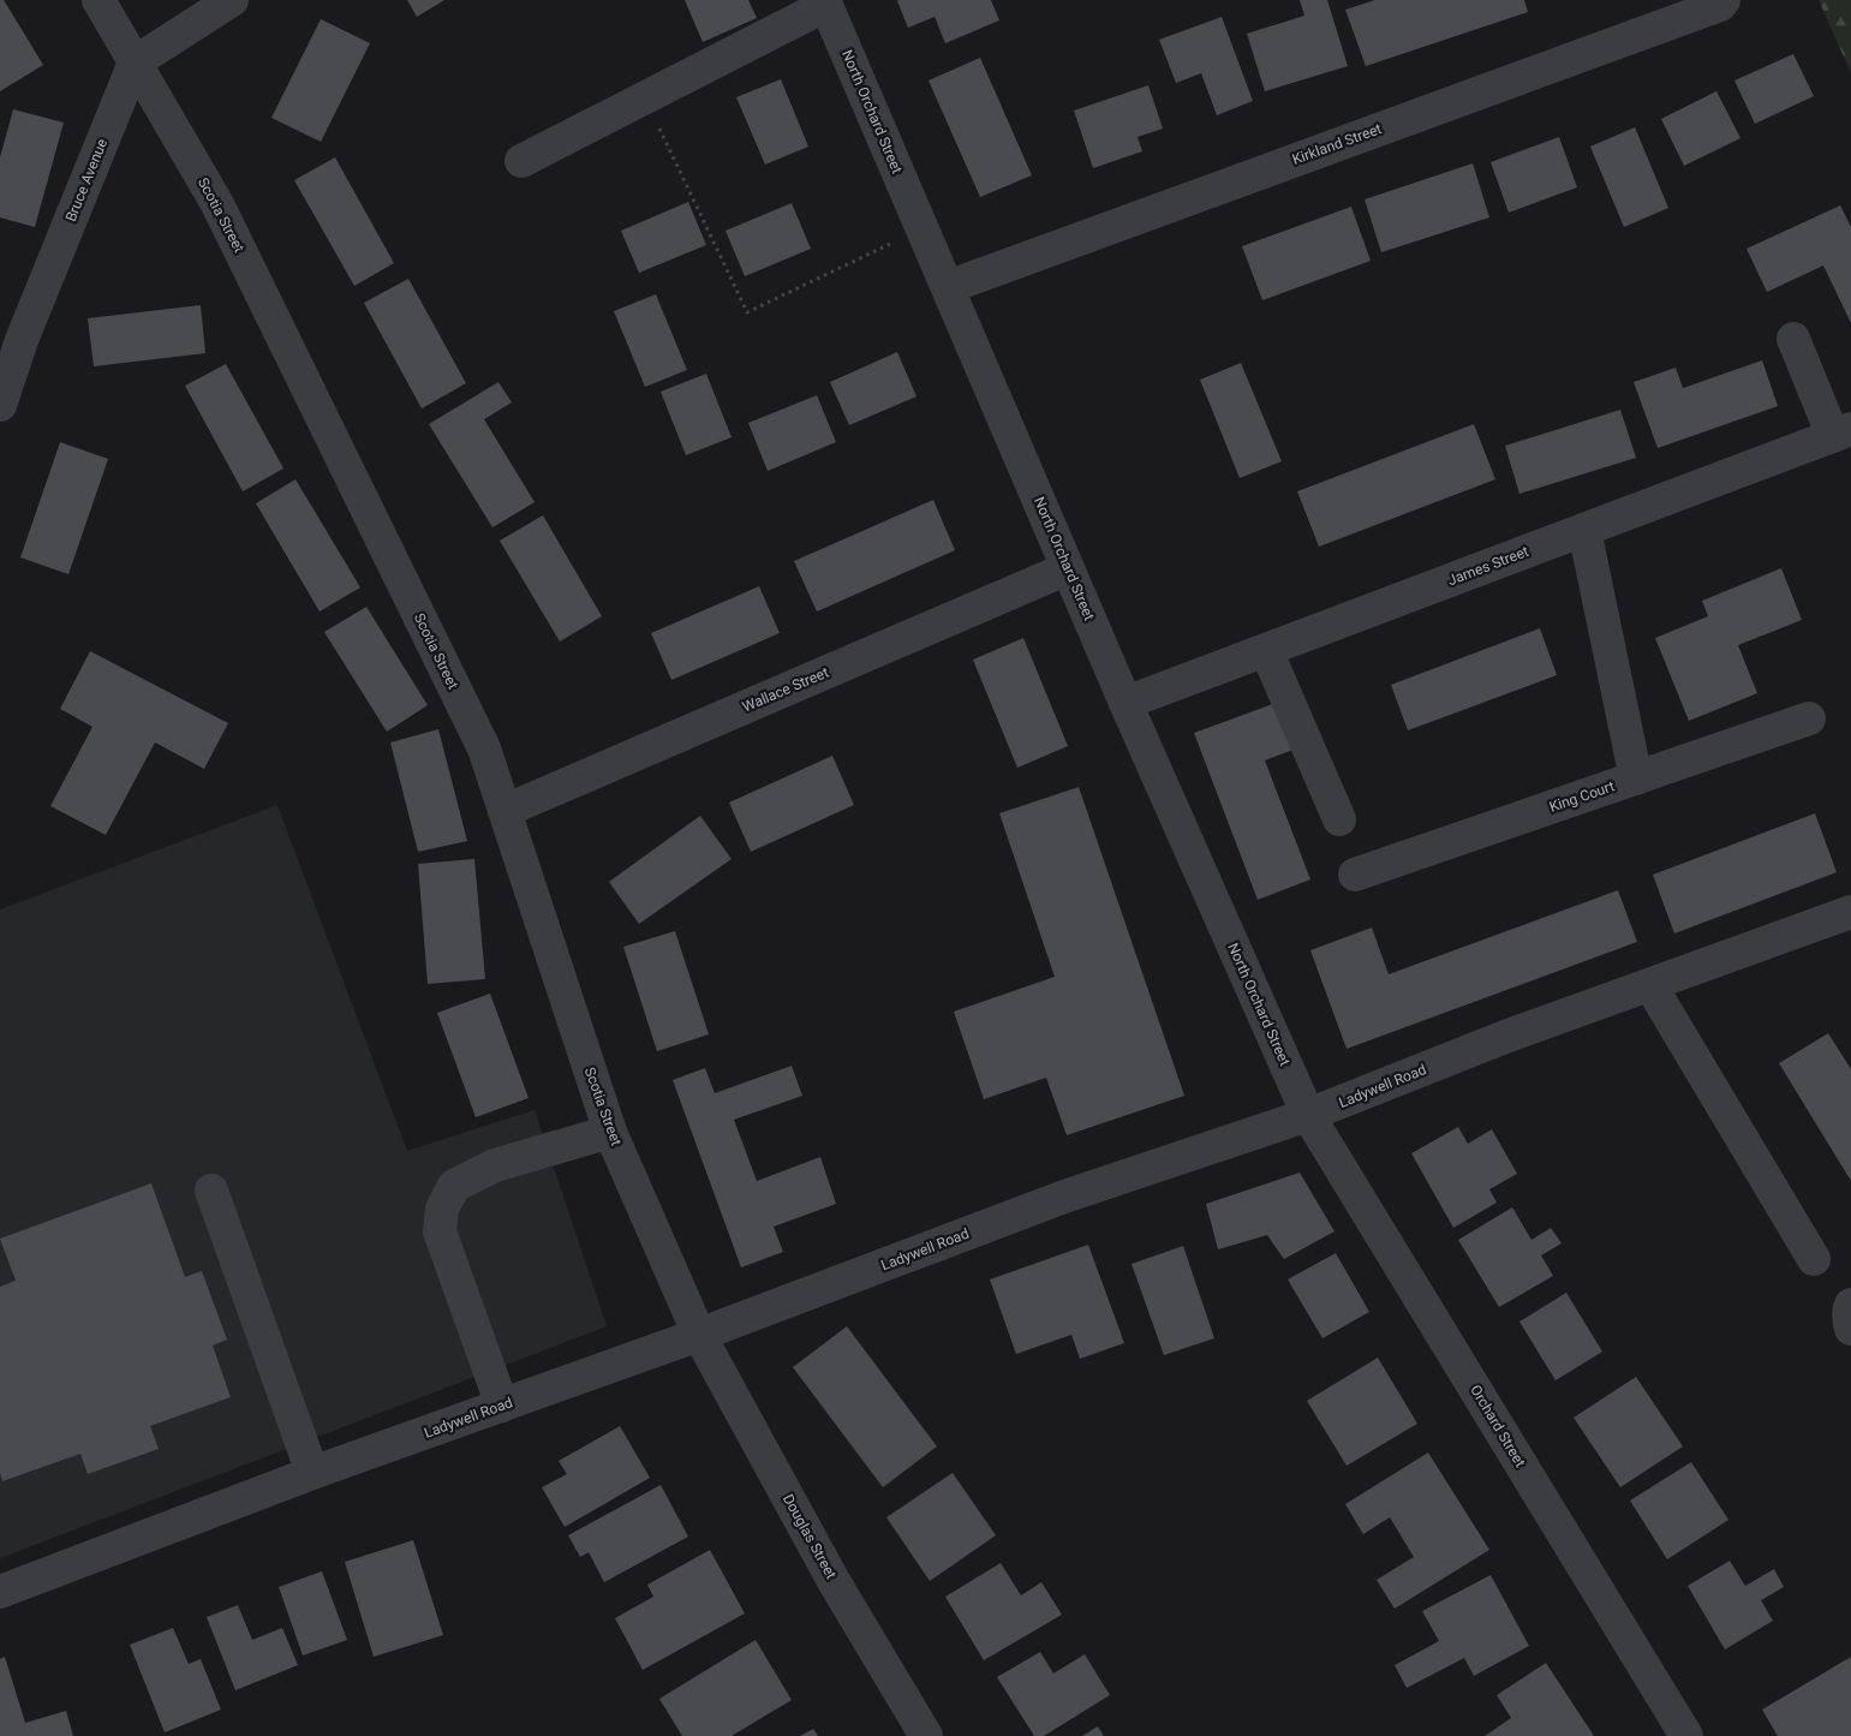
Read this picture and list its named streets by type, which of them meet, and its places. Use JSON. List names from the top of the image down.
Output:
{
  "streets": {
    "street": [
      "North Orchard Street",
      "Kirkland Street",
      "Bruce Avenue",
      "Scotia Street",
      "James Street",
      "Wallace Street",
      "King Court",
      "Ladywell Road",
      "Orchard Street",
      "Douglas Street"
    ]
  },
  "crossings": [
    ["North Orchard Street", "Kirkland Street"],
    ["North Orchard Street", "James Street"],
    ["North Orchard Street", "Wallace Street"],
    ["North Orchard Street", "Ladywell Road"],
    ["North Orchard Street", "Orchard Street"],
    ["Bruce Avenue", "Scotia Street"],
    ["Scotia Street", "Wallace Street"],
    ["Scotia Street", "Ladywell Road"],
    ["Scotia Street", "Douglas Street"],
    ["Ladywell Road", "Orchard Street"],
    ["Ladywell Road", "Douglas Street"]
  ]
}
